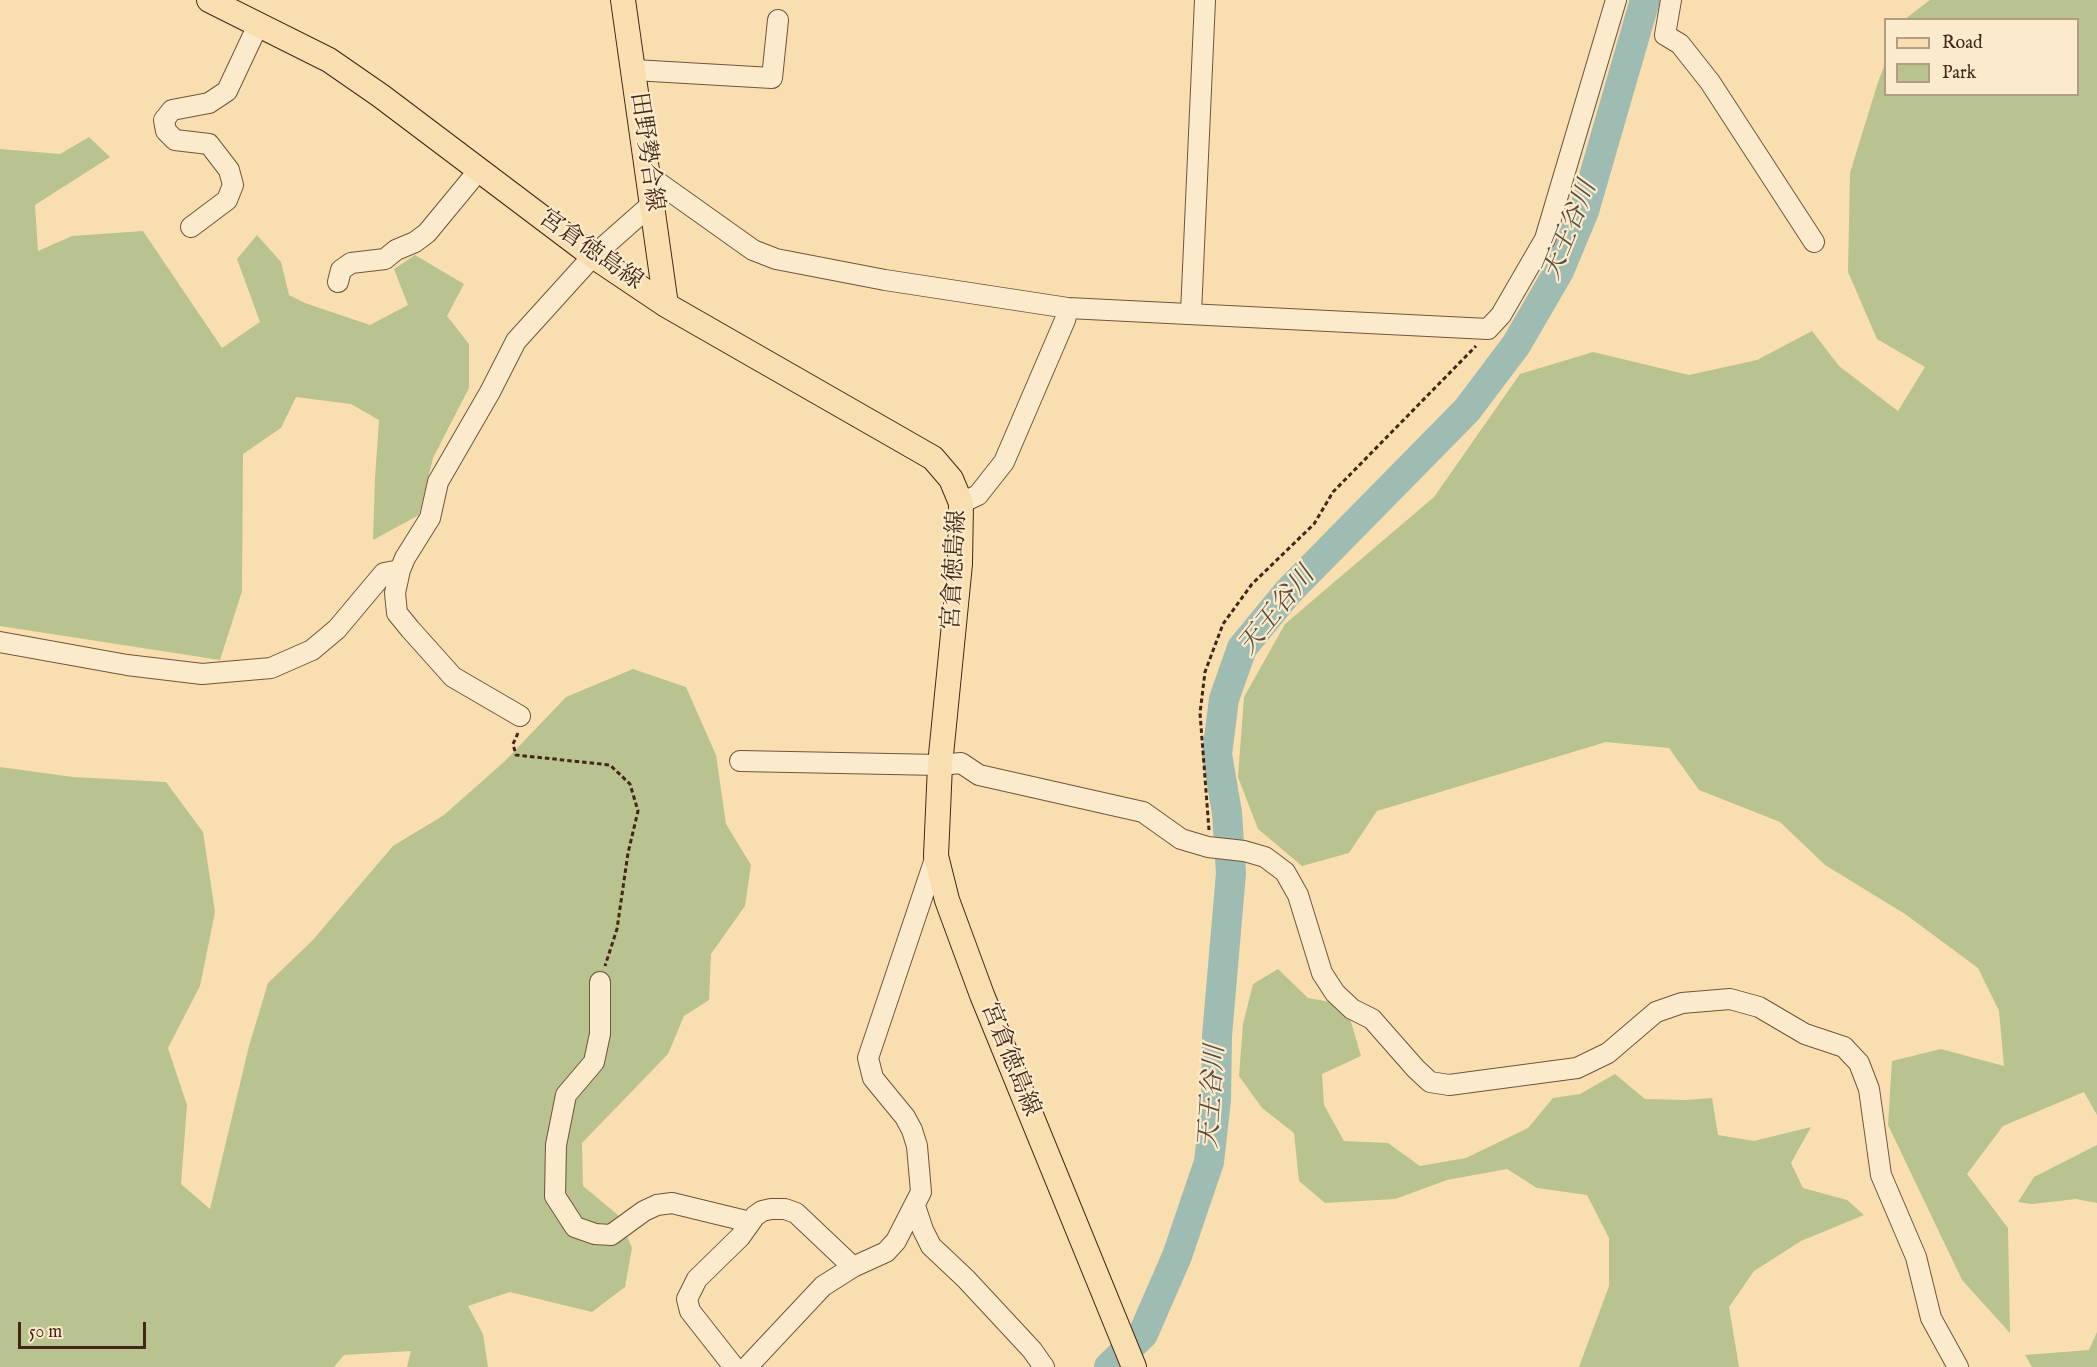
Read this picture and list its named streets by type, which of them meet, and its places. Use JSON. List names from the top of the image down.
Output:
{
  "streets": {
    "main road": ["田野勢合線", "宮倉徳島線"]
  },
  "crossings": [
    ["田野勢合線", "宮倉徳島線"]
  ],
  "water": ["天王谷川"],
  "legend": ["Road", "Park"],
  "scale_bar": "50 m"
}
